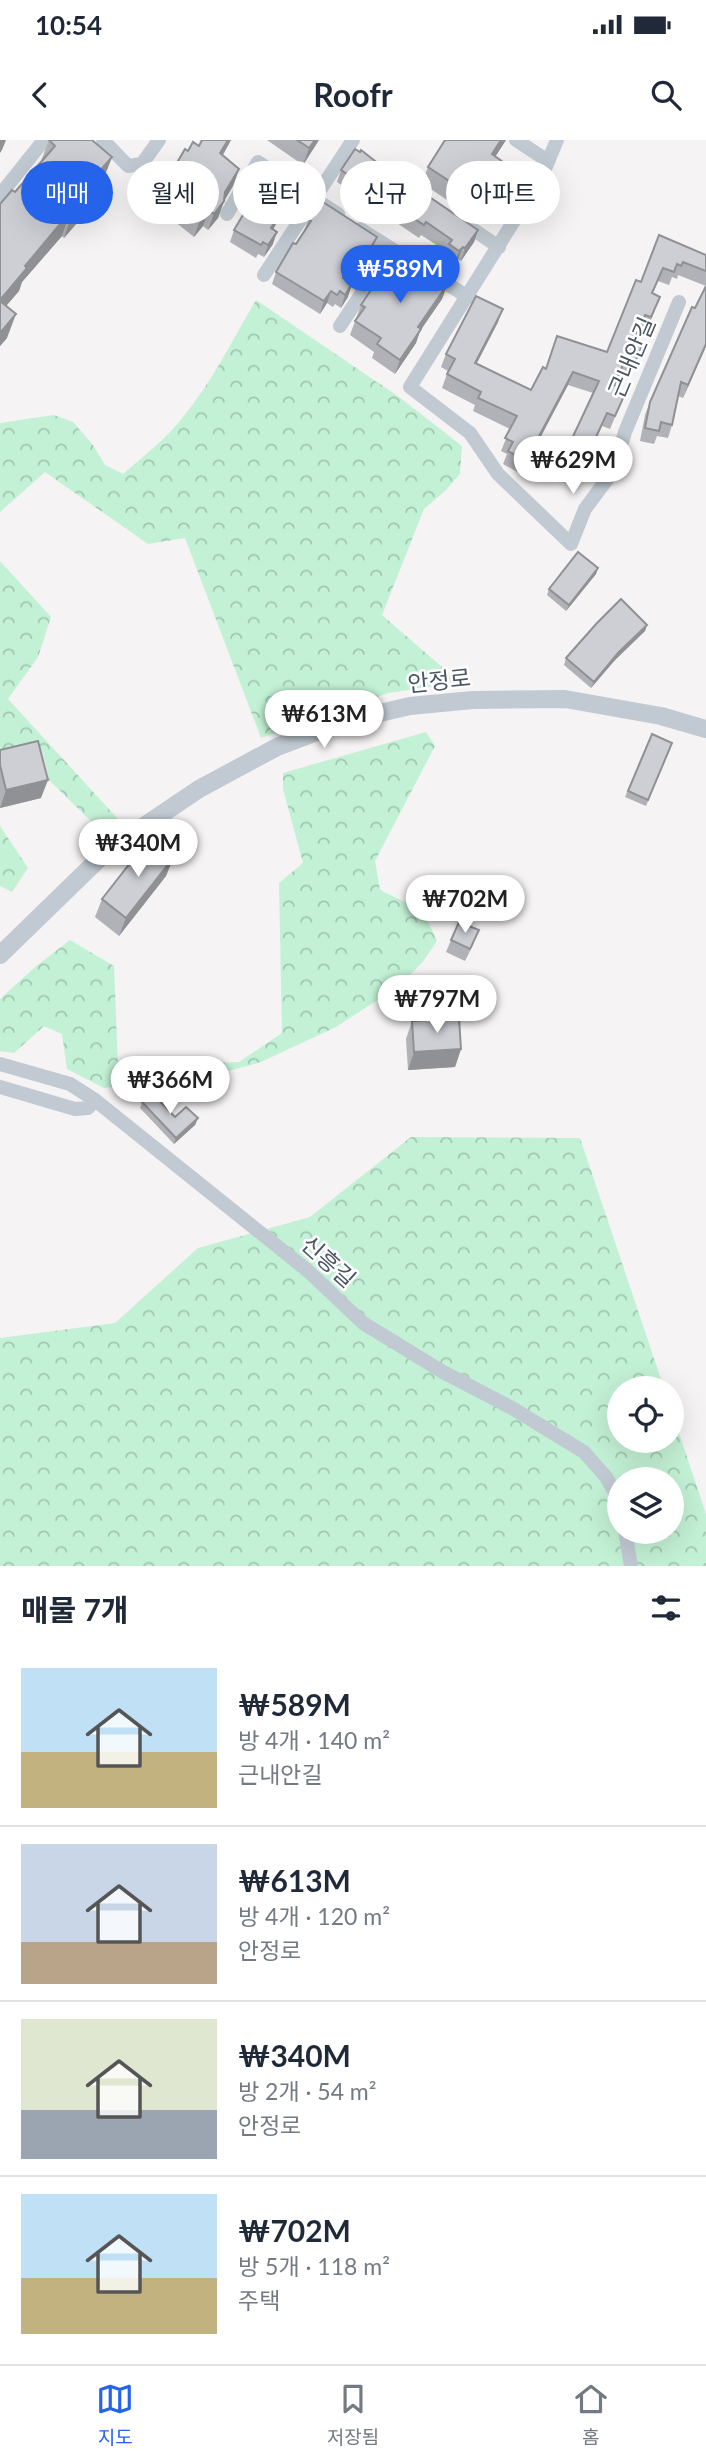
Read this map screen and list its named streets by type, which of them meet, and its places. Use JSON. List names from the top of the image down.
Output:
{
  "streets": {
    "street": ["근내안길", "안정로", "신흥길"]
  },
  "page": {
    "status": "10:54",
    "header": "Roofr",
    "chip": [
      "매매",
      "월세",
      "필터",
      "신규",
      "아파트"
    ],
    "price": [
      "₩589M",
      "₩629M",
      "₩613M",
      "₩340M",
      "₩702M",
      "₩797M",
      "₩366M"
    ],
    "heading": "매물 7개",
    "list": [
      {
        "name": "₩589M",
        "note": "방 4개 · 140 m² · 근내안길"
      },
      {
        "name": "₩613M",
        "note": "방 4개 · 120 m² · 안정로"
      },
      {
        "name": "₩340M",
        "note": "방 2개 · 54 m² · 안정로"
      },
      {
        "name": "₩702M",
        "note": "방 5개 · 118 m² · 주택"
      }
    ],
    "tabs": ["지도", "저장됨", "홈"]
  }
}
